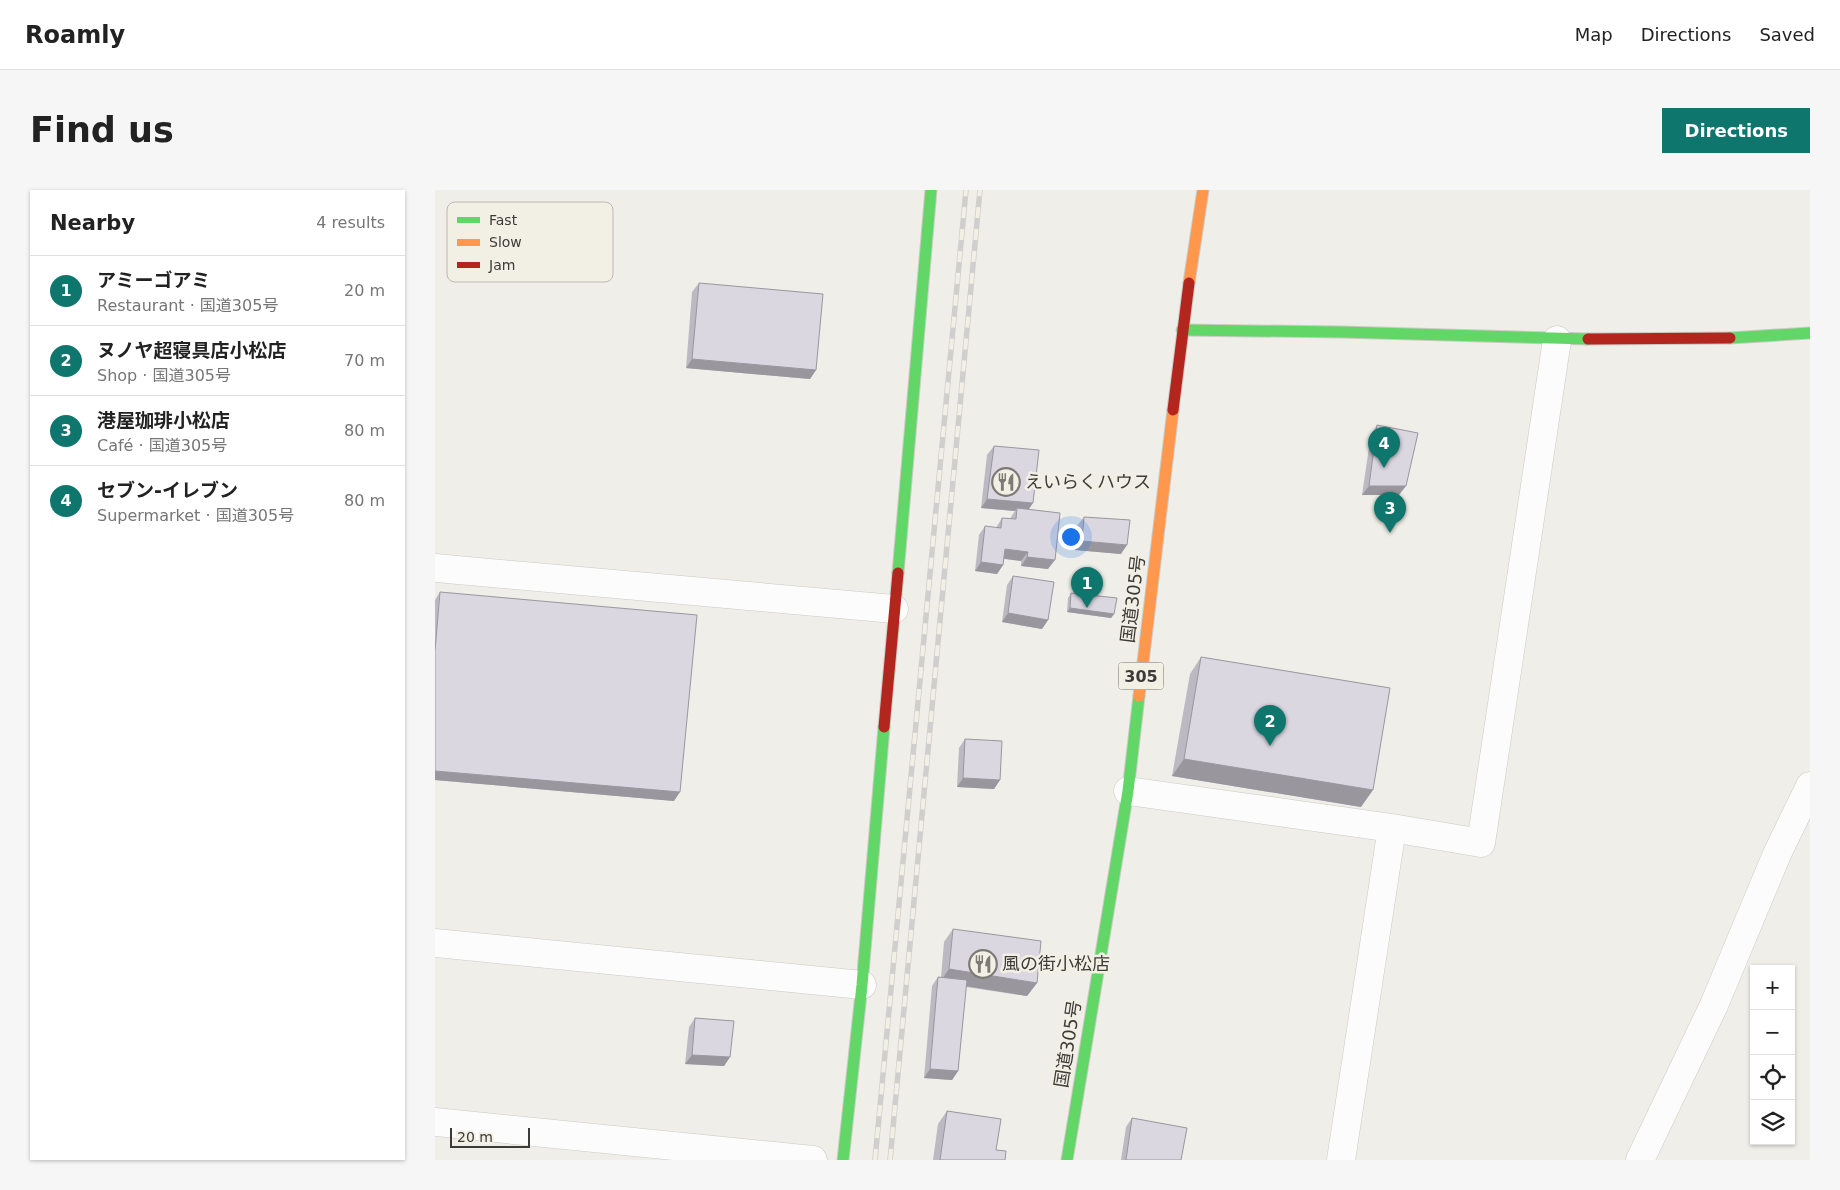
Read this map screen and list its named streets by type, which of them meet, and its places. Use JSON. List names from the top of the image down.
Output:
{
  "streets": {
    "main road": ["国道305号", "305"]
  },
  "places": {
    "restaurant": ["えいらくハウス", "風の街小松店"]
  },
  "legend": ["Fast", "Slow", "Jam"],
  "scale_bar": "20 m",
  "page": {
    "header": "Roamly",
    "nav": ["Map", "Directions", "Saved"],
    "buttons": "Directions",
    "title": "Find us",
    "heading": ["Nearby", "4 results"],
    "list": [
      {
        "mark": "1",
        "name": "アミーゴアミ",
        "note": "Restaurant · 国道305号",
        "value": "20 m"
      },
      {
        "mark": "2",
        "name": "ヌノヤ超寝具店小松店",
        "note": "Shop · 国道305号",
        "value": "70 m"
      },
      {
        "mark": "3",
        "name": "港屋珈琲小松店",
        "note": "Café · 国道305号",
        "value": "80 m"
      },
      {
        "mark": "4",
        "name": "セブン-イレブン",
        "note": "Supermarket · 国道305号",
        "value": "80 m"
      }
    ],
    "pins": [
      "4",
      "3",
      "1",
      "2"
    ],
    "map_buttons": ["+", "−"],
    "scale": "20 m"
  }
}
